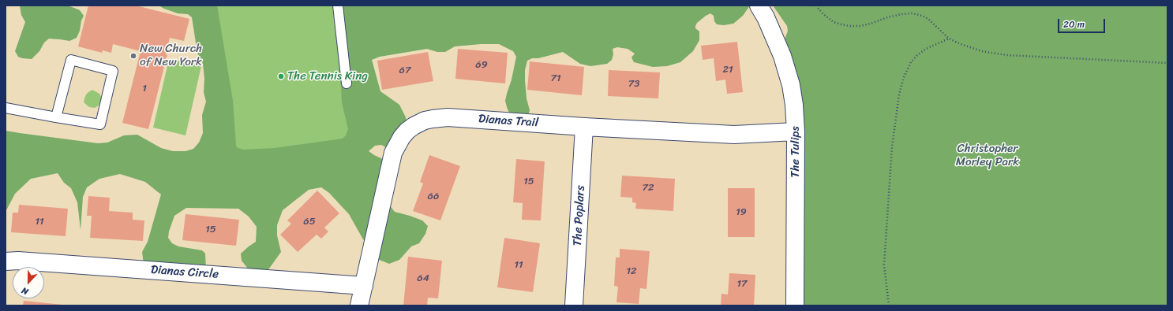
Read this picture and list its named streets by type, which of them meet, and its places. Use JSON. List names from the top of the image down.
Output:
{
  "streets": {
    "street": [
      "Dianas Trail",
      "The Tulips",
      "The Poplars",
      "Dianas Circle"
    ]
  },
  "crossings": [
    ["Dianas Trail", "The Tulips"],
    ["Dianas Trail", "The Poplars"],
    ["Dianas Trail", "Dianas Circle"]
  ],
  "parks": ["Christopher Morley Park"],
  "places": ["New Church of New York", "The Tennis King"],
  "house_numbers": [
    "69",
    "21",
    "67",
    "71",
    "73",
    "1",
    "15",
    "72",
    "66",
    "19",
    "11",
    "65",
    "15",
    "11",
    "12",
    "64",
    "17"
  ],
  "scale_bar": "20 m",
  "north": "bottom"
}
